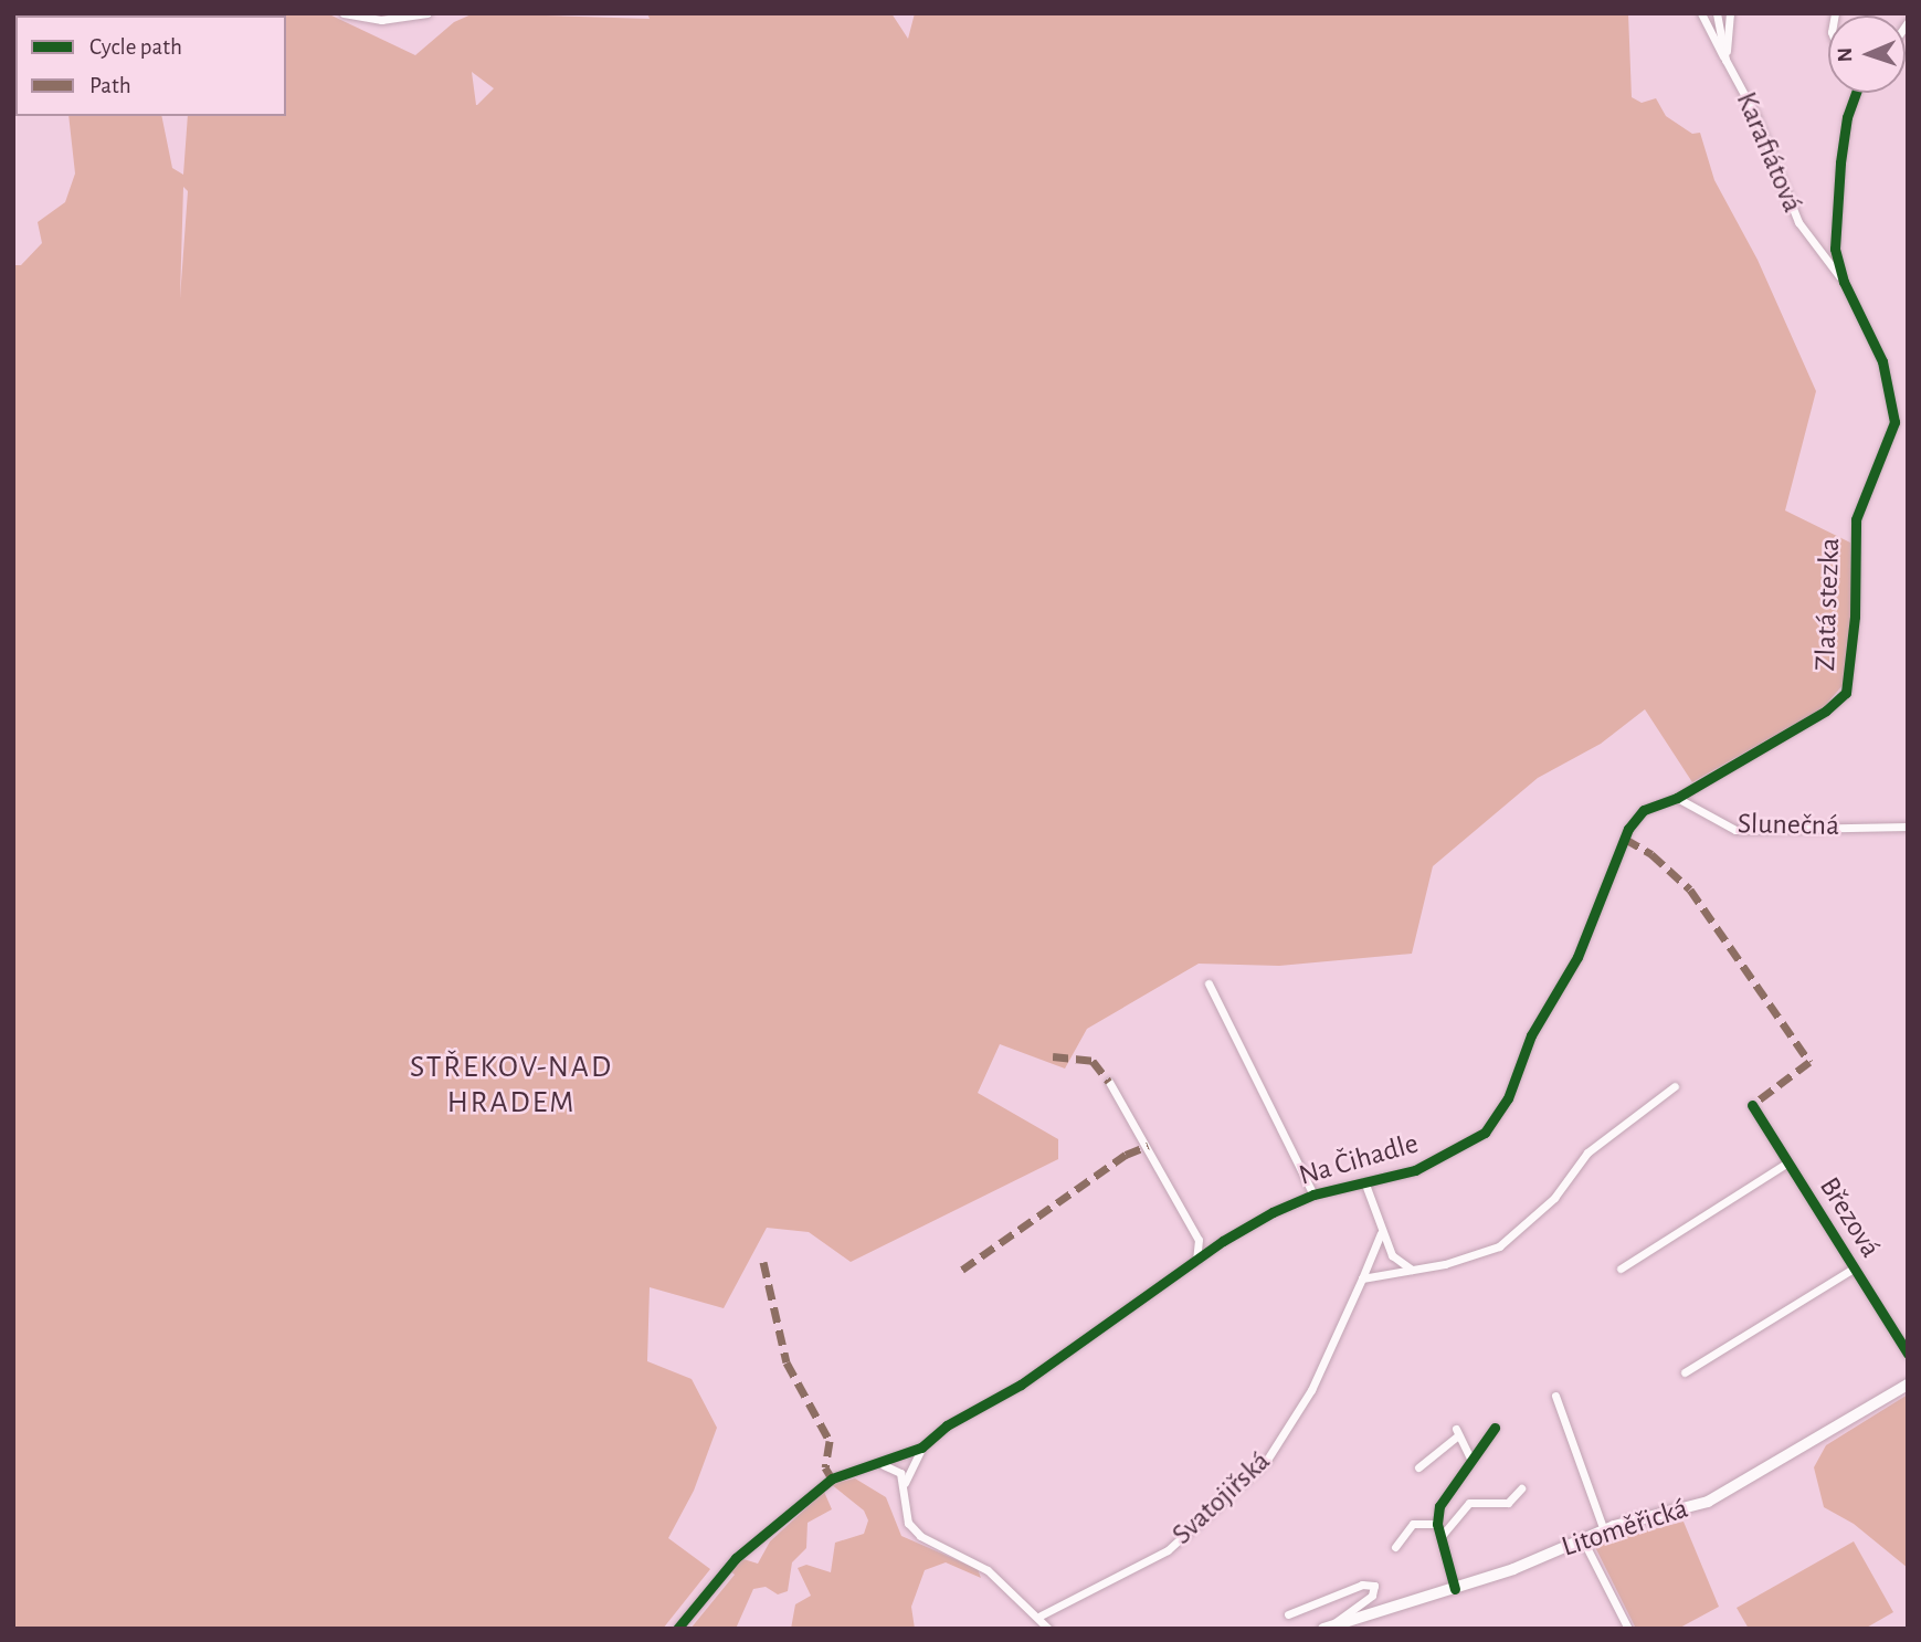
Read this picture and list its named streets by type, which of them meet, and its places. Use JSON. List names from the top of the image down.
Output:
{
  "streets": {
    "main road": ["Litoměřická"],
    "street": [
      "Karafiátová",
      "Zlatá stezka",
      "Slunečná",
      "Na Čihadle",
      "Březová",
      "Svatojiřská"
    ]
  },
  "crossings": [
    ["Karafiátová", "Zlatá stezka"],
    ["Zlatá stezka", "Na Čihadle"],
    ["Slunečná", "Na Čihadle"]
  ],
  "districts": ["STŘEKOV-NAD HRADEM"],
  "legend": ["Cycle path", "Path"],
  "north": "left"
}
